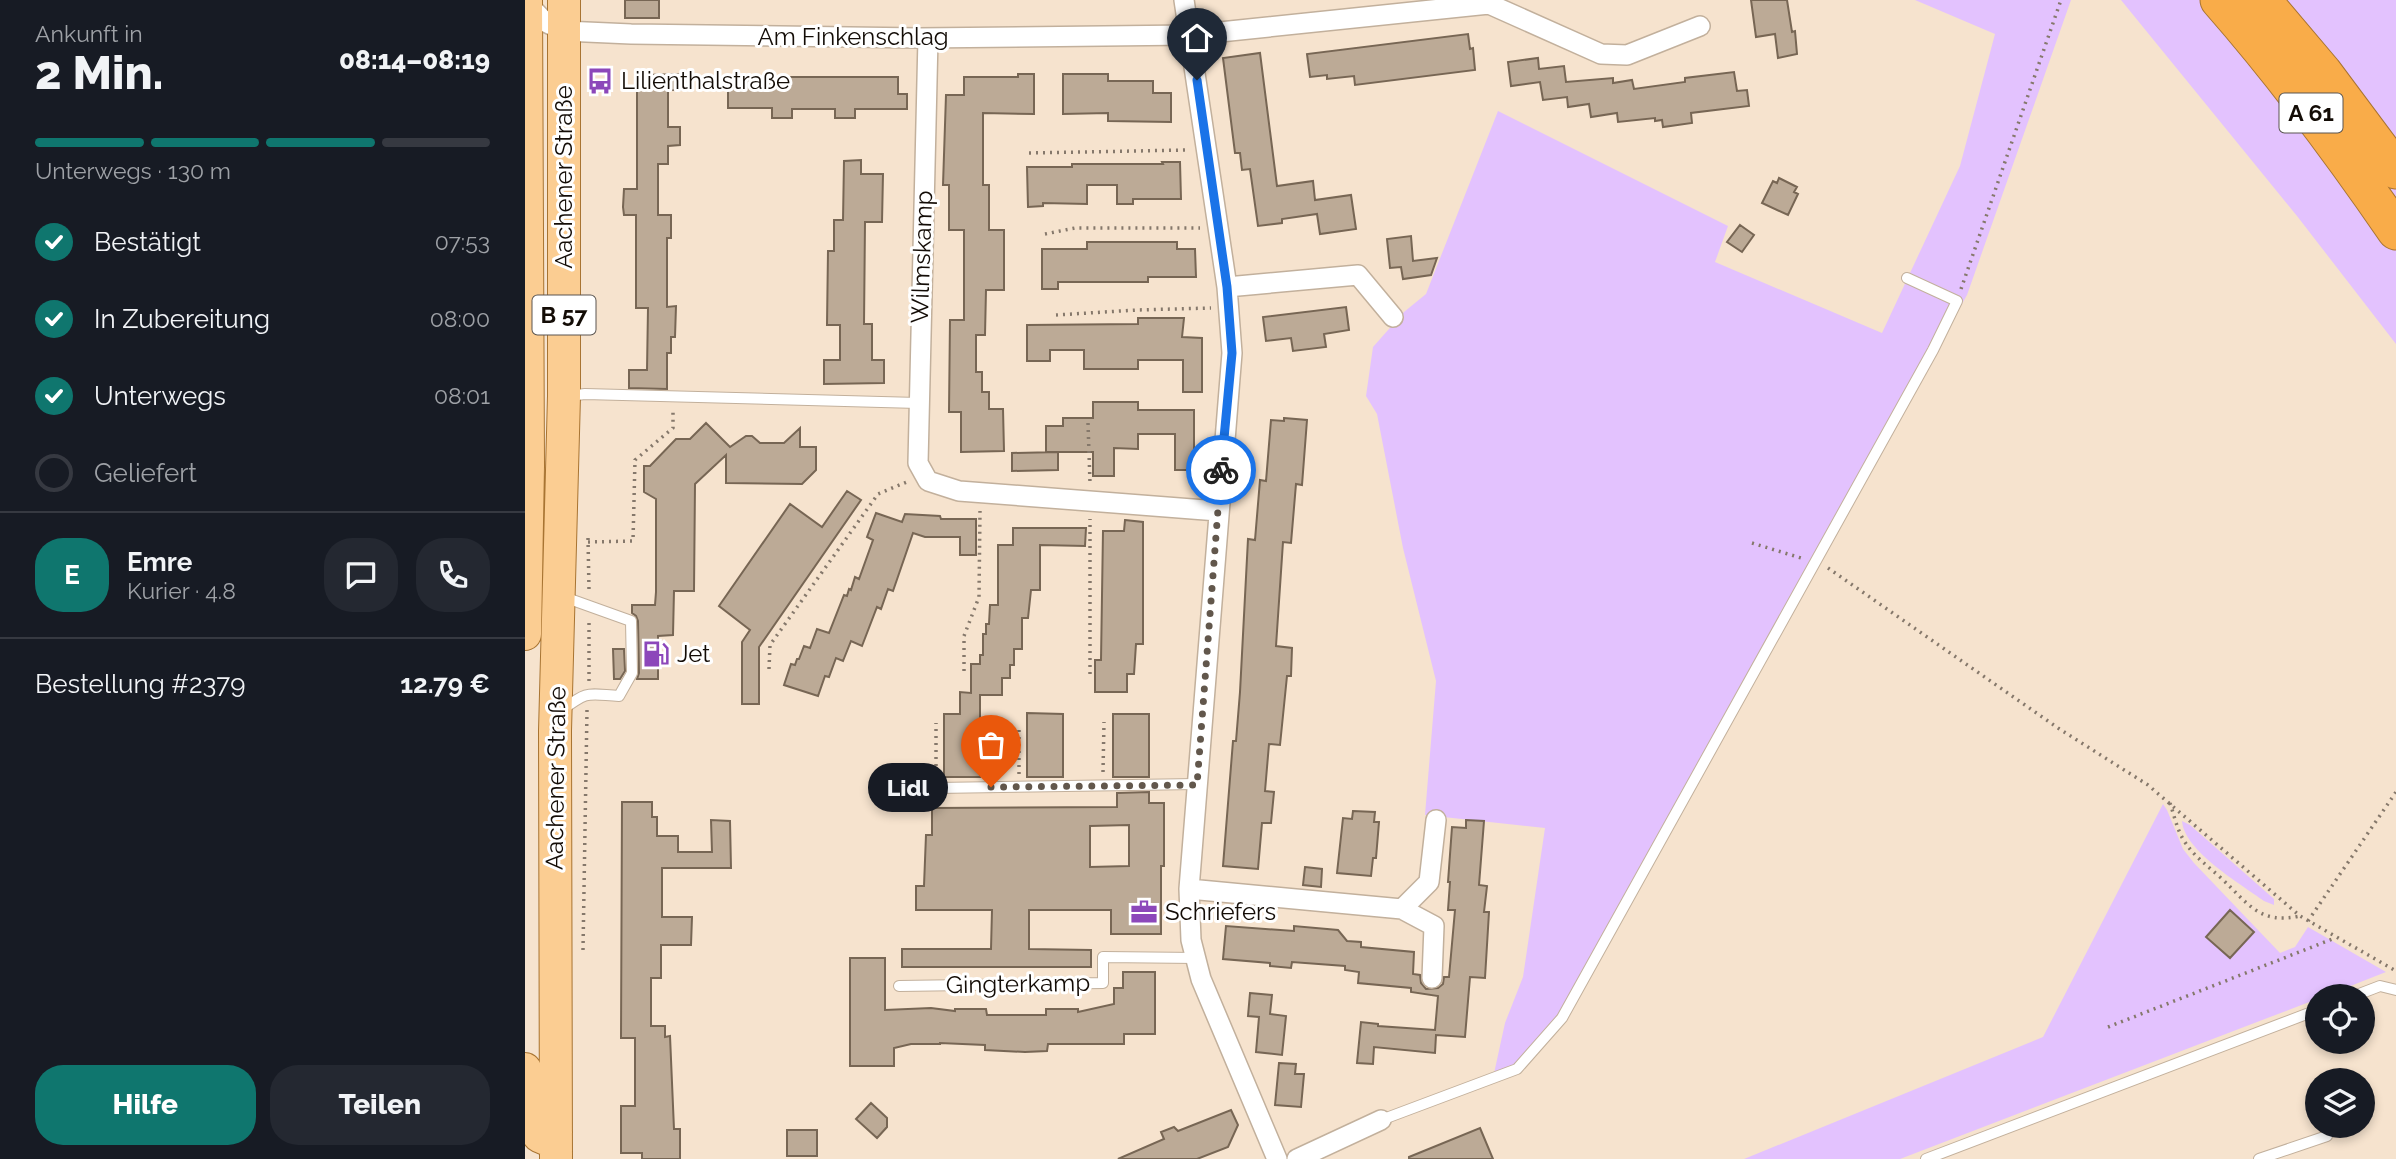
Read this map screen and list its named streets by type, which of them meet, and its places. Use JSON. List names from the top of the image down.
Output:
{
  "streets": {
    "highway": ["A 61"],
    "main road": ["Aachener Straße", "B 57"],
    "street": ["Am Finkenschlag", "Wilmskamp"],
    "lane": ["Gingterkamp"]
  },
  "crossings": [
    ["Am Finkenschlag", "Aachener Straße"],
    ["Am Finkenschlag", "Wilmskamp"]
  ],
  "places": {
    "bus stop": ["Lilienthalstraße"],
    "fuel station": ["Jet"],
    "other": ["Lidl"],
    "office": ["Schriefers"]
  },
  "page": {
    "heading": ["2 Min.", "Ankunft in", "08:14–08:19"],
    "panel": [
      "Emre",
      "Kurier · 4.8",
      "Bestellung #2379",
      "12.79 €"
    ],
    "bar": "Unterwegs · 130 m",
    "list": [
      ["Bestätigt", "07:53"],
      ["In Zubereitung", "08:00"],
      ["Unterwegs", "08:01"],
      "Geliefert"
    ],
    "round": "E",
    "bubble": "Lidl",
    "buttons": ["Hilfe", "Teilen"]
  }
}
